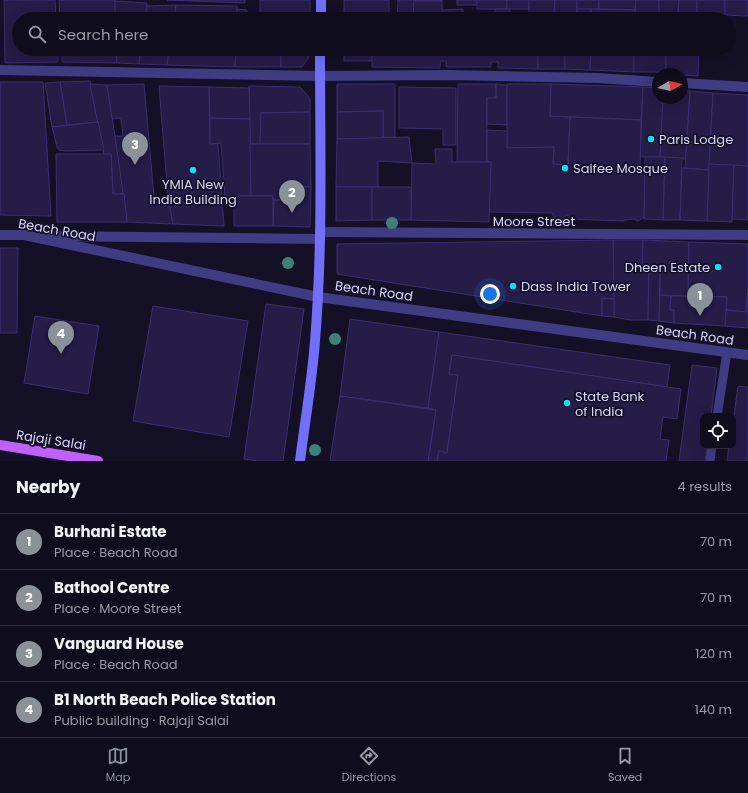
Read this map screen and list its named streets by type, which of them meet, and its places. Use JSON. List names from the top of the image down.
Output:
{
  "streets": {
    "main road": ["Rajaji Salai"],
    "street": ["Moore Street", "Beach Road"]
  },
  "crossings": [
    ["Moore Street", "Beach Road"]
  ],
  "places": [
    "Paris Lodge",
    "Saifee Mosque",
    "YMIA New India Building",
    "Dheen Estate",
    "Dass India Tower",
    "State Bank of India"
  ],
  "north": "right",
  "page": {
    "search": "Search here",
    "pins": [
      "3",
      "2",
      "1",
      "4"
    ],
    "heading": ["Nearby", "4 results"],
    "list": [
      {
        "mark": "1",
        "name": "Burhani Estate",
        "note": "Place · Beach Road",
        "value": "70 m"
      },
      {
        "mark": "2",
        "name": "Bathool Centre",
        "note": "Place · Moore Street",
        "value": "70 m"
      },
      {
        "mark": "3",
        "name": "Vanguard House",
        "note": "Place · Beach Road",
        "value": "120 m"
      },
      {
        "mark": "4",
        "name": "B1 North Beach Police Station",
        "note": "Public building · Rajaji Salai",
        "value": "140 m"
      }
    ],
    "nav": ["Map", "Directions", "Saved"]
  }
}
